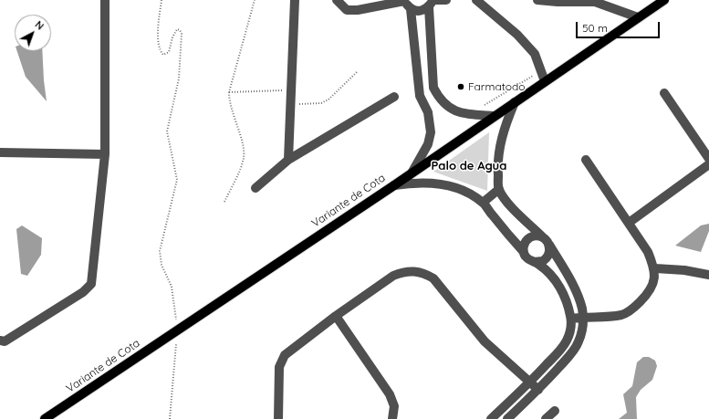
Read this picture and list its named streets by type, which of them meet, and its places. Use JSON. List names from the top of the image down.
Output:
{
  "streets": {
    "main road": ["Variante de Cota"]
  },
  "districts": ["Palo de Agua"],
  "places": ["Farmatodo"],
  "scale_bar": "50 m",
  "north": "top right"
}
